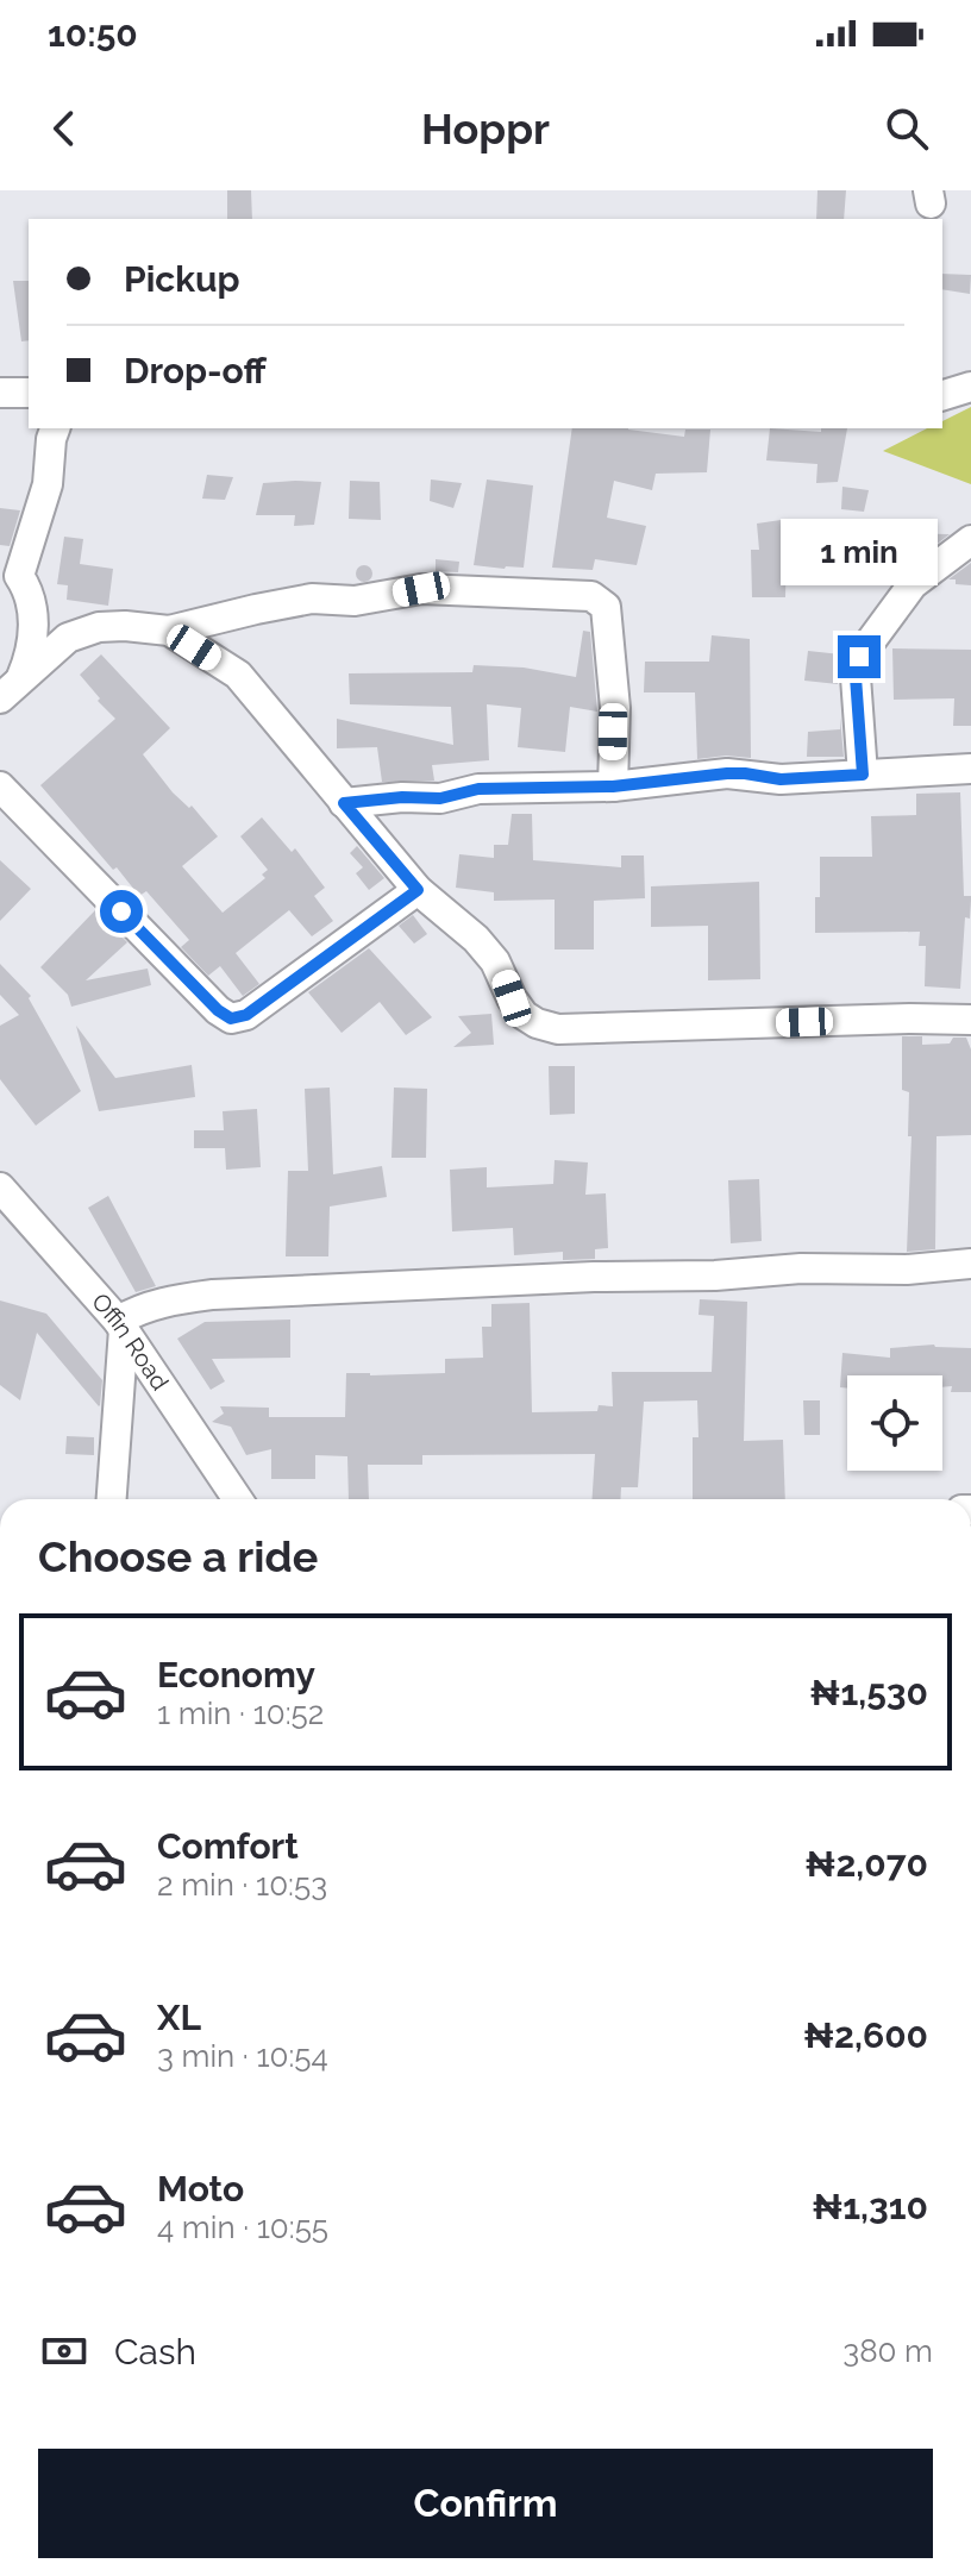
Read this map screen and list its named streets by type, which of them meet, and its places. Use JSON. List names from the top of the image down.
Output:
{
  "streets": {
    "street": ["Offin Road"]
  },
  "page": {
    "status": "10:50",
    "header": "Hoppr",
    "banner": ["Pickup", "Drop-off"],
    "bubble": "1 min",
    "heading": "Choose a ride",
    "list": [
      {
        "name": "Economy",
        "note": "1 min · 10:52",
        "value": "₦1,530"
      },
      {
        "name": "Comfort",
        "note": "2 min · 10:53",
        "value": "₦2,070"
      },
      {
        "name": "XL",
        "note": "3 min · 10:54",
        "value": "₦2,600"
      },
      {
        "name": "Moto",
        "note": "4 min · 10:55",
        "value": "₦1,310"
      }
    ],
    "pay": ["Cash", "380 m"],
    "buttons": "Confirm"
  }
}
